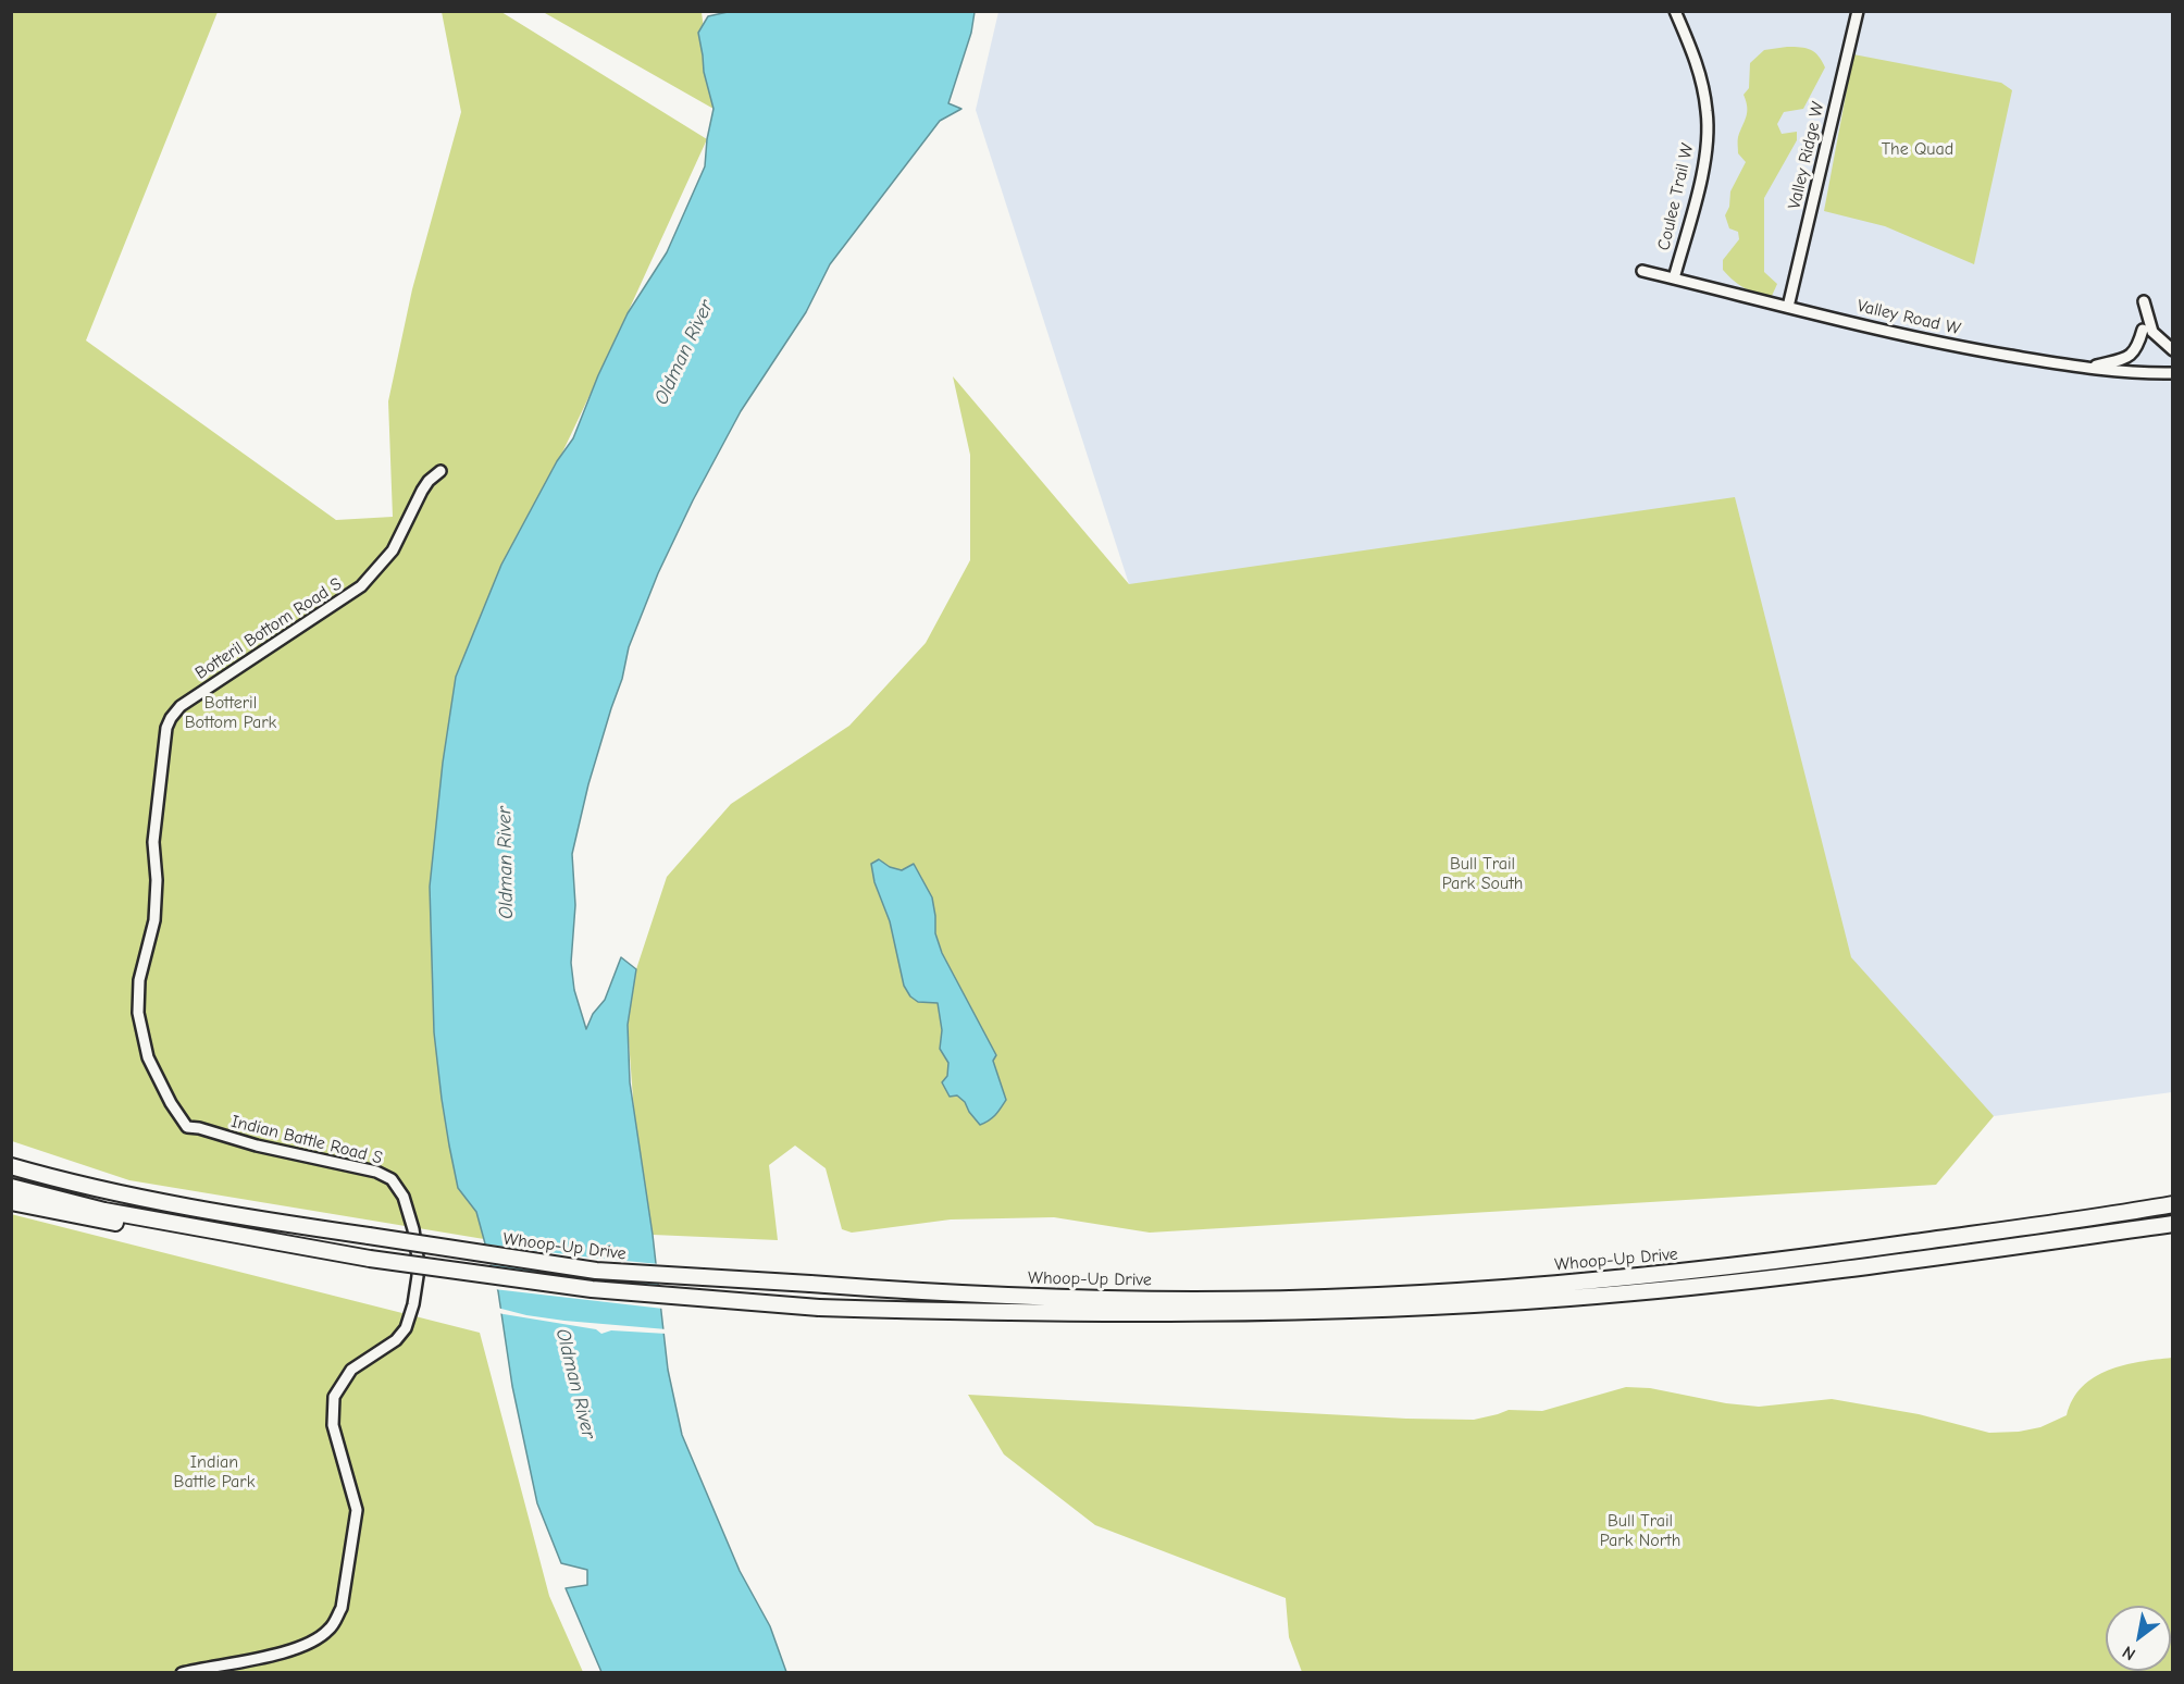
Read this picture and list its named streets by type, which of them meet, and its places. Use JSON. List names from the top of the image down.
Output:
{
  "streets": {
    "highway": ["Whoop-Up Drive"],
    "street": [
      "Valley Ridge W",
      "Coulee Trail W",
      "Valley Road W",
      "Botteril Bottom Road S",
      "Indian Battle Road S"
    ]
  },
  "crossings": [
    ["Valley Ridge W", "Valley Road W"],
    ["Coulee Trail W", "Valley Road W"],
    ["Botteril Bottom Road S", "Indian Battle Road S"]
  ],
  "water": ["Oldman River"],
  "parks": [
    "The Quad",
    "Botteril Bottom Park",
    "Bull Trail Park South",
    "Indian Battle Park",
    "Bull Trail Park North"
  ],
  "north": "bottom left"
}
